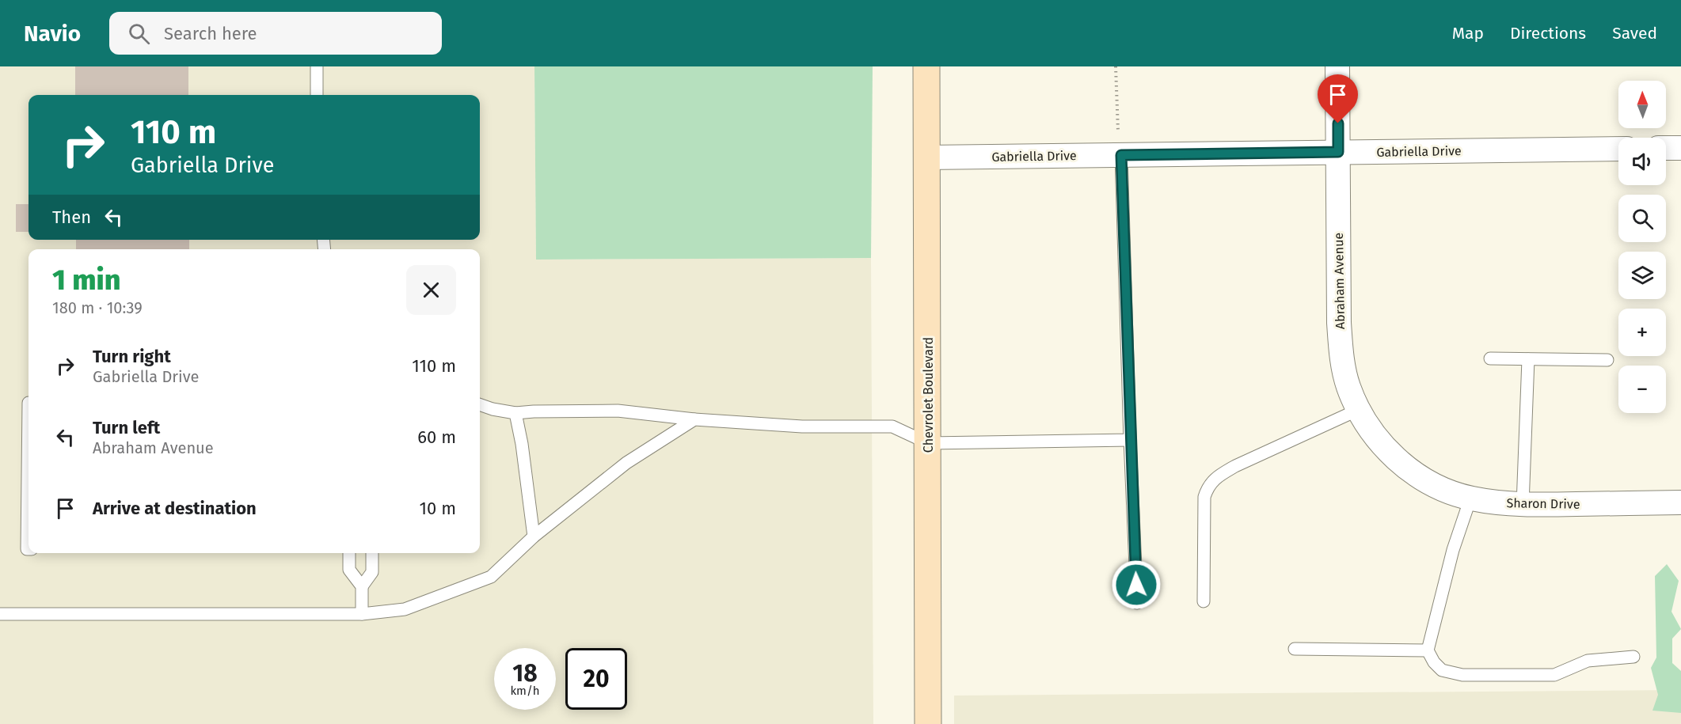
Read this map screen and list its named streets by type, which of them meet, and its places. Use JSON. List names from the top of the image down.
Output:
{
  "streets": {
    "main road": ["Chevrolet Boulevard"],
    "street": ["Gabriella Drive", "Abraham Avenue", "Sharon Drive"]
  },
  "crossings": [
    ["Gabriella Drive", "Abraham Avenue"],
    ["Gabriella Drive", "Chevrolet Boulevard"],
    ["Abraham Avenue", "Sharon Drive"]
  ],
  "north": "top",
  "page": {
    "header": "Navio",
    "search": "Search here",
    "nav": ["Map", "Directions", "Saved"],
    "map_buttons": ["+", "−"],
    "turn": ["110 m", "Gabriella Drive"],
    "then": "Then",
    "heading": ["1 min", "180 m · 10:39"],
    "list": [
      {
        "name": "Turn right",
        "note": "Gabriella Drive",
        "value": "110 m"
      },
      {
        "name": "Turn left",
        "note": "Abraham Avenue",
        "value": "60 m"
      },
      {
        "name": "Arrive at destination",
        "value": "10 m"
      }
    ],
    "speed": "18 km/h",
    "limit": "20"
  }
}
